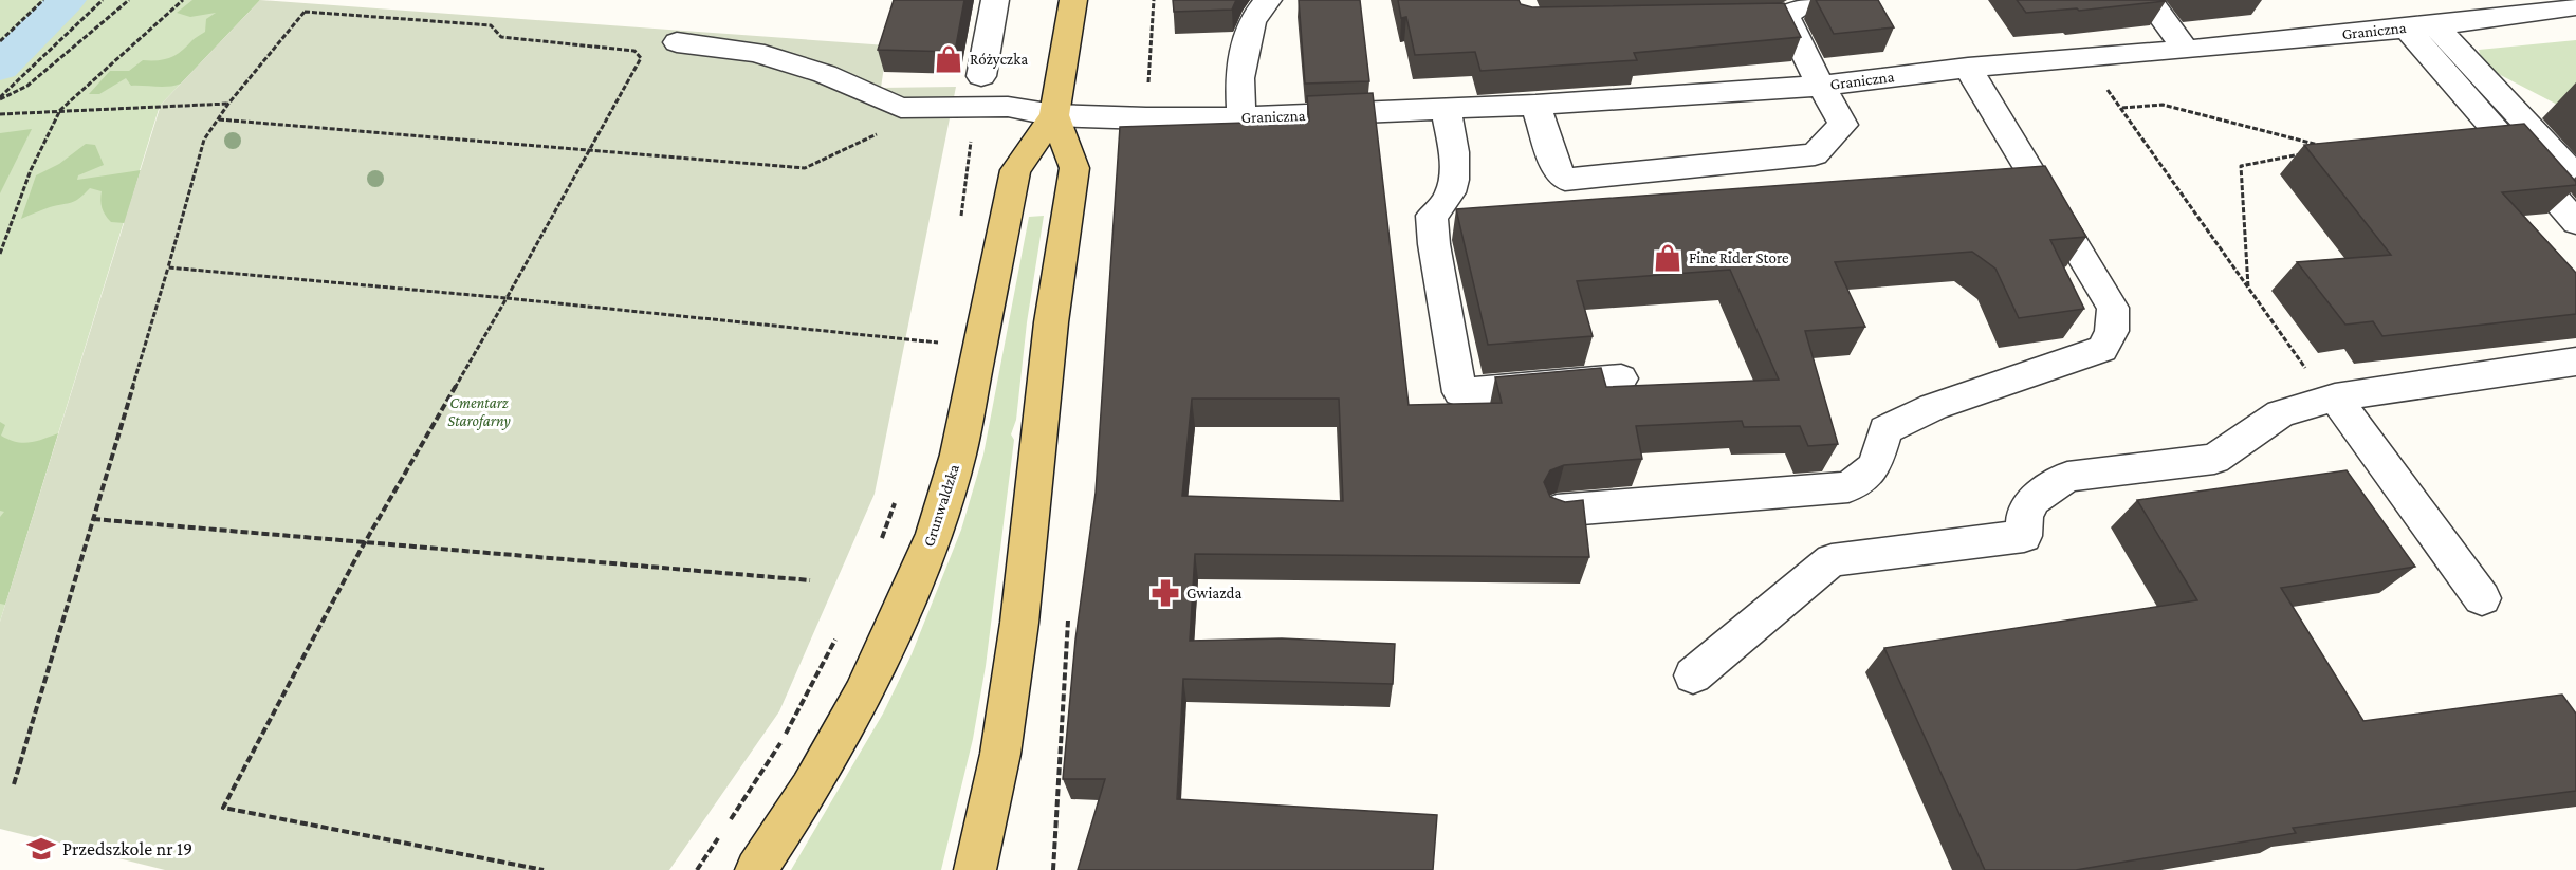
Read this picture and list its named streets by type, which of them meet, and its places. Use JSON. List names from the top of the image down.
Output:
{
  "streets": {
    "main road": ["Grunwaldzka"],
    "street": ["Graniczna"]
  },
  "crossings": [
    ["Graniczna", "Grunwaldzka"]
  ],
  "parks": ["Cmentarz Starofarny"],
  "places": {
    "shop": ["Różyczka", "Fine Rider Store"],
    "pharmacy": ["Gwiazda"],
    "school or university": ["Przedszkole nr 19"]
  }
}
